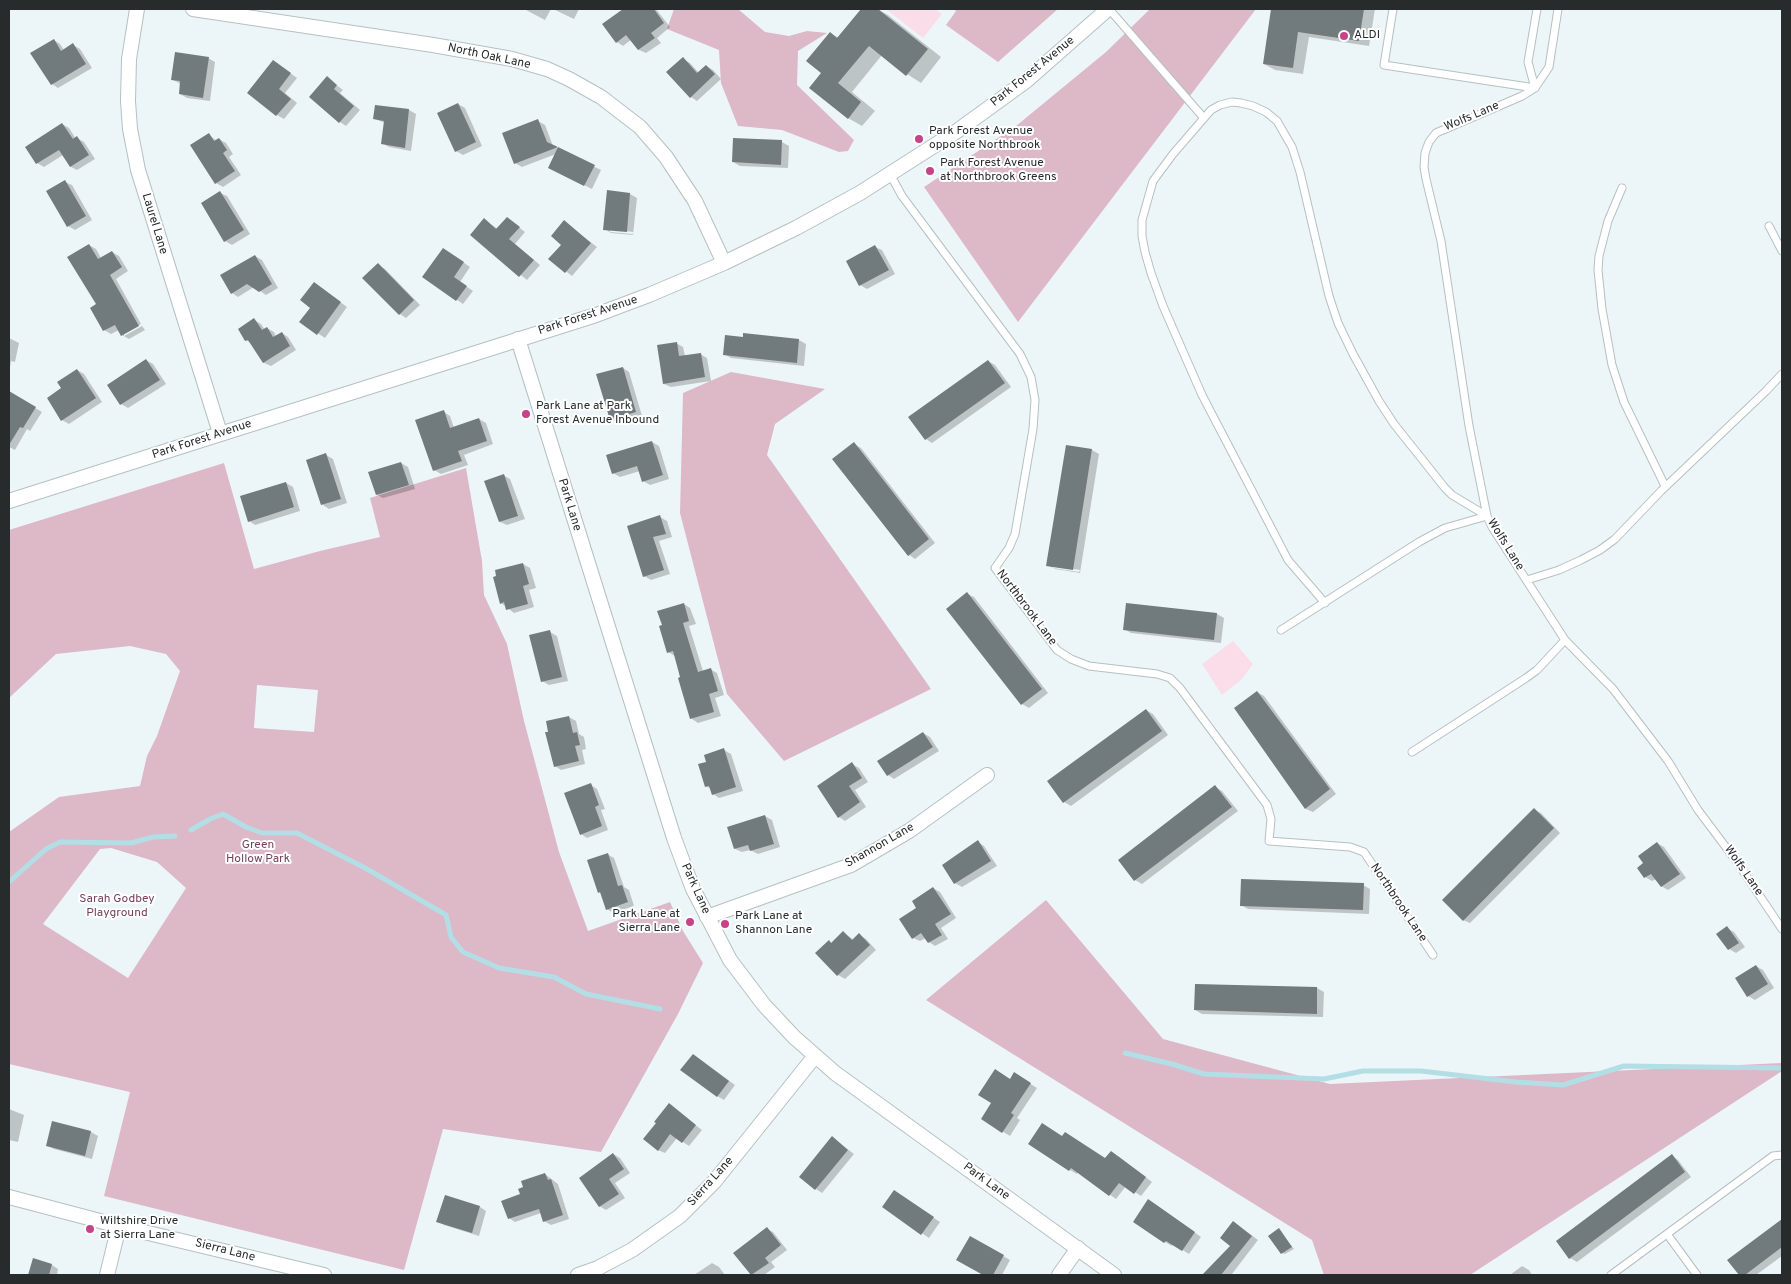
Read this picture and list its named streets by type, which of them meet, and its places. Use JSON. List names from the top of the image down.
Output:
{
  "streets": {
    "street": [
      "North Oak Lane",
      "Park Forest Avenue",
      "Laurel Lane",
      "Park Lane",
      "Shannon Lane",
      "Sierra Lane"
    ],
    "lane": ["Wolfs Lane", "Northbrook Lane"]
  },
  "crossings": [
    ["North Oak Lane", "Park Forest Avenue"],
    ["Park Forest Avenue", "Laurel Lane"],
    ["Park Forest Avenue", "Park Lane"],
    ["Park Forest Avenue", "Northbrook Lane"],
    ["Park Lane", "Shannon Lane"],
    ["Park Lane", "Sierra Lane"]
  ],
  "parks": ["Green Hollow Park", "Sarah Godbey Playground"],
  "places": [
    "ALDI",
    "Park Forest Avenue opposite Northbrook",
    "Park Forest Avenue at Northbrook Greens",
    "Park Lane at Park Forest Avenue Inbound",
    "Park Lane at Sierra Lane",
    "Park Lane at Shannon Lane",
    "Wiltshire Drive at Sierra Lane"
  ]
}
